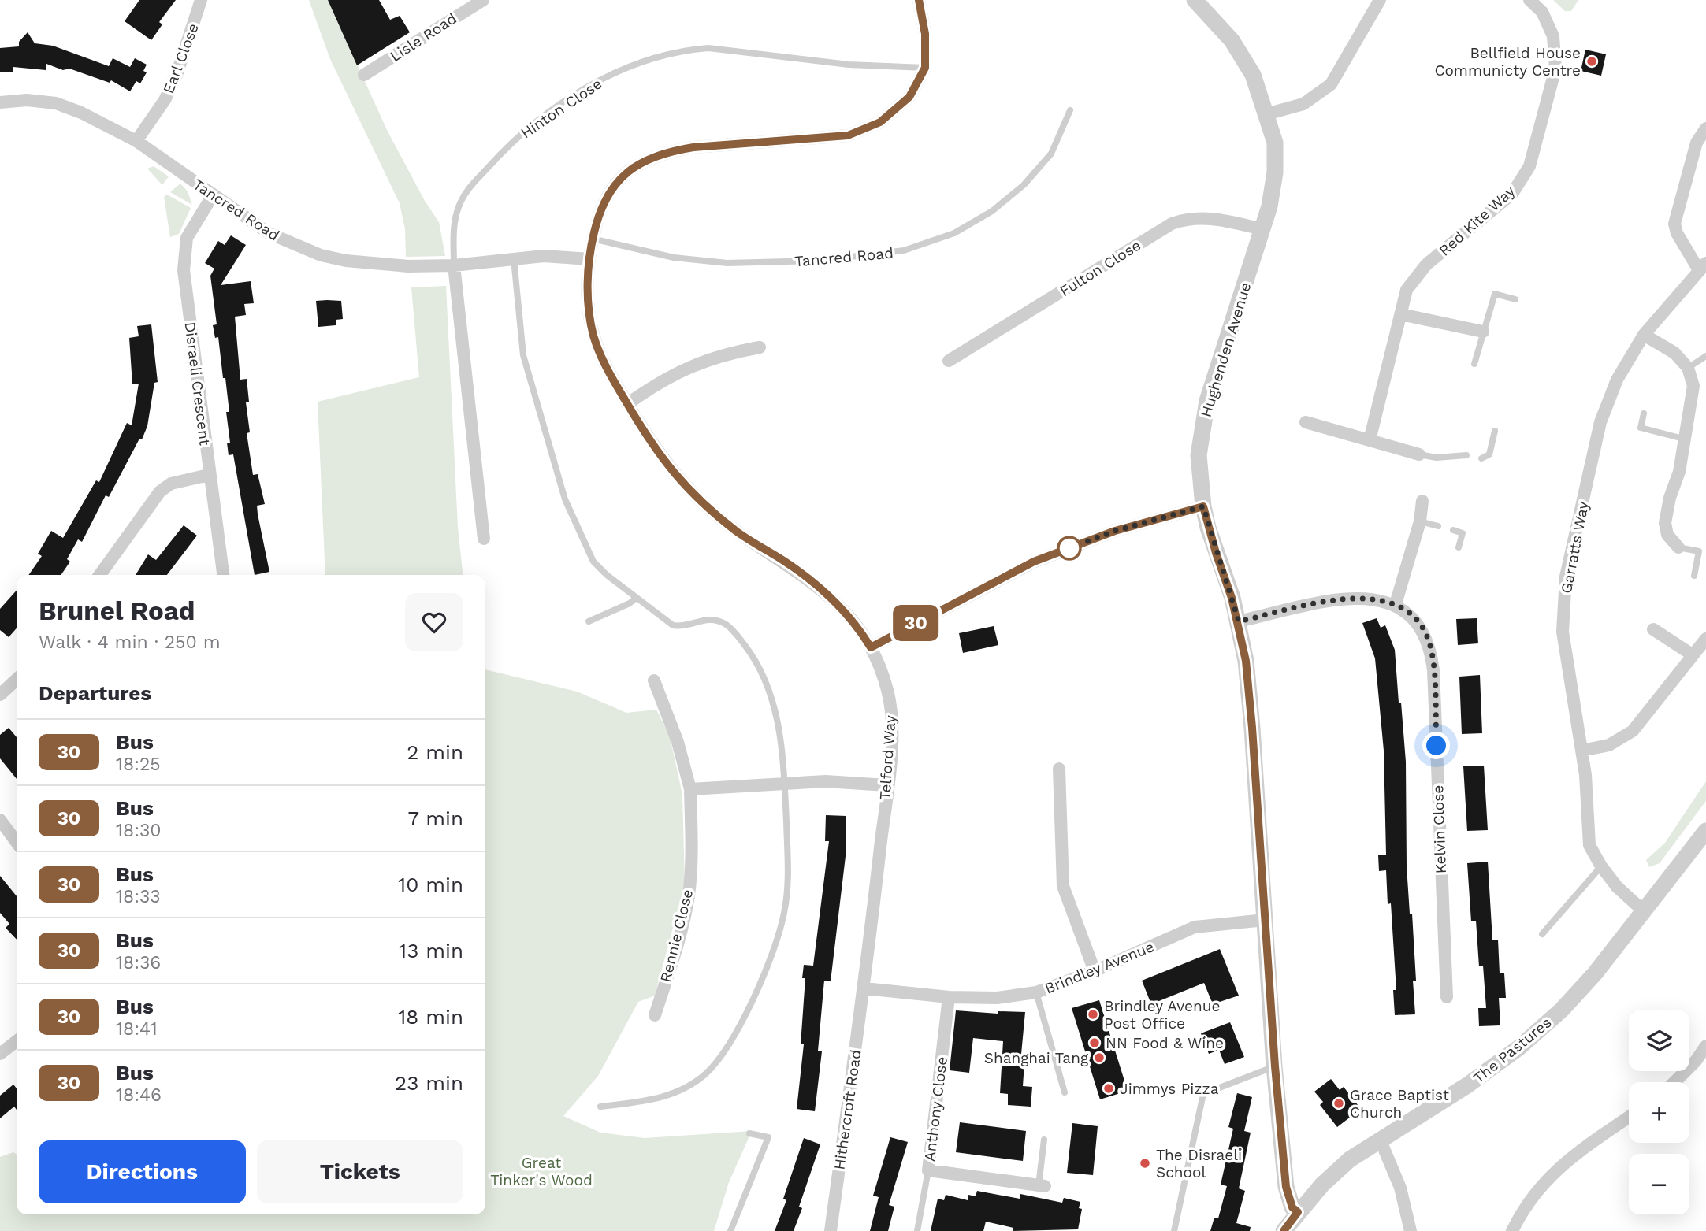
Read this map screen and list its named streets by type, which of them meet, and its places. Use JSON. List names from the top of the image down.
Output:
{
  "streets": {
    "street": [
      "Lisle Road",
      "Earl Close",
      "Hinton Close",
      "Tancred Road",
      "Red Kite Way",
      "Fulton Close",
      "Hughenden Avenue",
      "Disraeli Crescent",
      "Garratts Way",
      "Telford Way",
      "Kelvin Close",
      "Rennie Close",
      "Brindley Avenue",
      "The Pastures",
      "Anthony Close",
      "Hithercroft Road"
    ]
  },
  "crossings": [
    ["Earl Close", "Tancred Road"],
    ["Hinton Close", "Tancred Road"],
    ["Hinton Close", "Telford Way"],
    ["Tancred Road", "Disraeli Crescent"],
    ["Tancred Road", "Telford Way"],
    ["Fulton Close", "Hughenden Avenue"],
    ["Hughenden Avenue", "Brindley Avenue"],
    ["Hughenden Avenue", "The Pastures"],
    ["Garratts Way", "The Pastures"],
    ["Telford Way", "Brindley Avenue"],
    ["Telford Way", "Hithercroft Road"],
    ["Brindley Avenue", "Anthony Close"],
    ["Brindley Avenue", "Hithercroft Road"]
  ],
  "parks": ["Great Tinker's Wood"],
  "places": [
    "Bellfield House Communicty Centre",
    "Brindley Avenue Post Office",
    "NN Food & Wine",
    "Shanghai Tang",
    "Jimmys Pizza",
    "Grace Baptist Church",
    "The Disraeli School"
  ],
  "lines": ["bus line 30"],
  "page": {
    "on_map": "30",
    "heading": [
      ["Brunel Road", "Walk · 4 min · 250 m"],
      "Departures"
    ],
    "list": [
      {
        "mark": "30",
        "name": "Bus",
        "note": "18:25",
        "value": "2 min"
      },
      {
        "mark": "30",
        "name": "Bus",
        "note": "18:30",
        "value": "7 min"
      },
      {
        "mark": "30",
        "name": "Bus",
        "note": "18:33",
        "value": "10 min"
      },
      {
        "mark": "30",
        "name": "Bus",
        "note": "18:36",
        "value": "13 min"
      },
      {
        "mark": "30",
        "name": "Bus",
        "note": "18:41",
        "value": "18 min"
      },
      {
        "mark": "30",
        "name": "Bus",
        "note": "18:46",
        "value": "23 min"
      }
    ],
    "map_buttons": ["+", "−"],
    "buttons": ["Directions", "Tickets"]
  }
}
